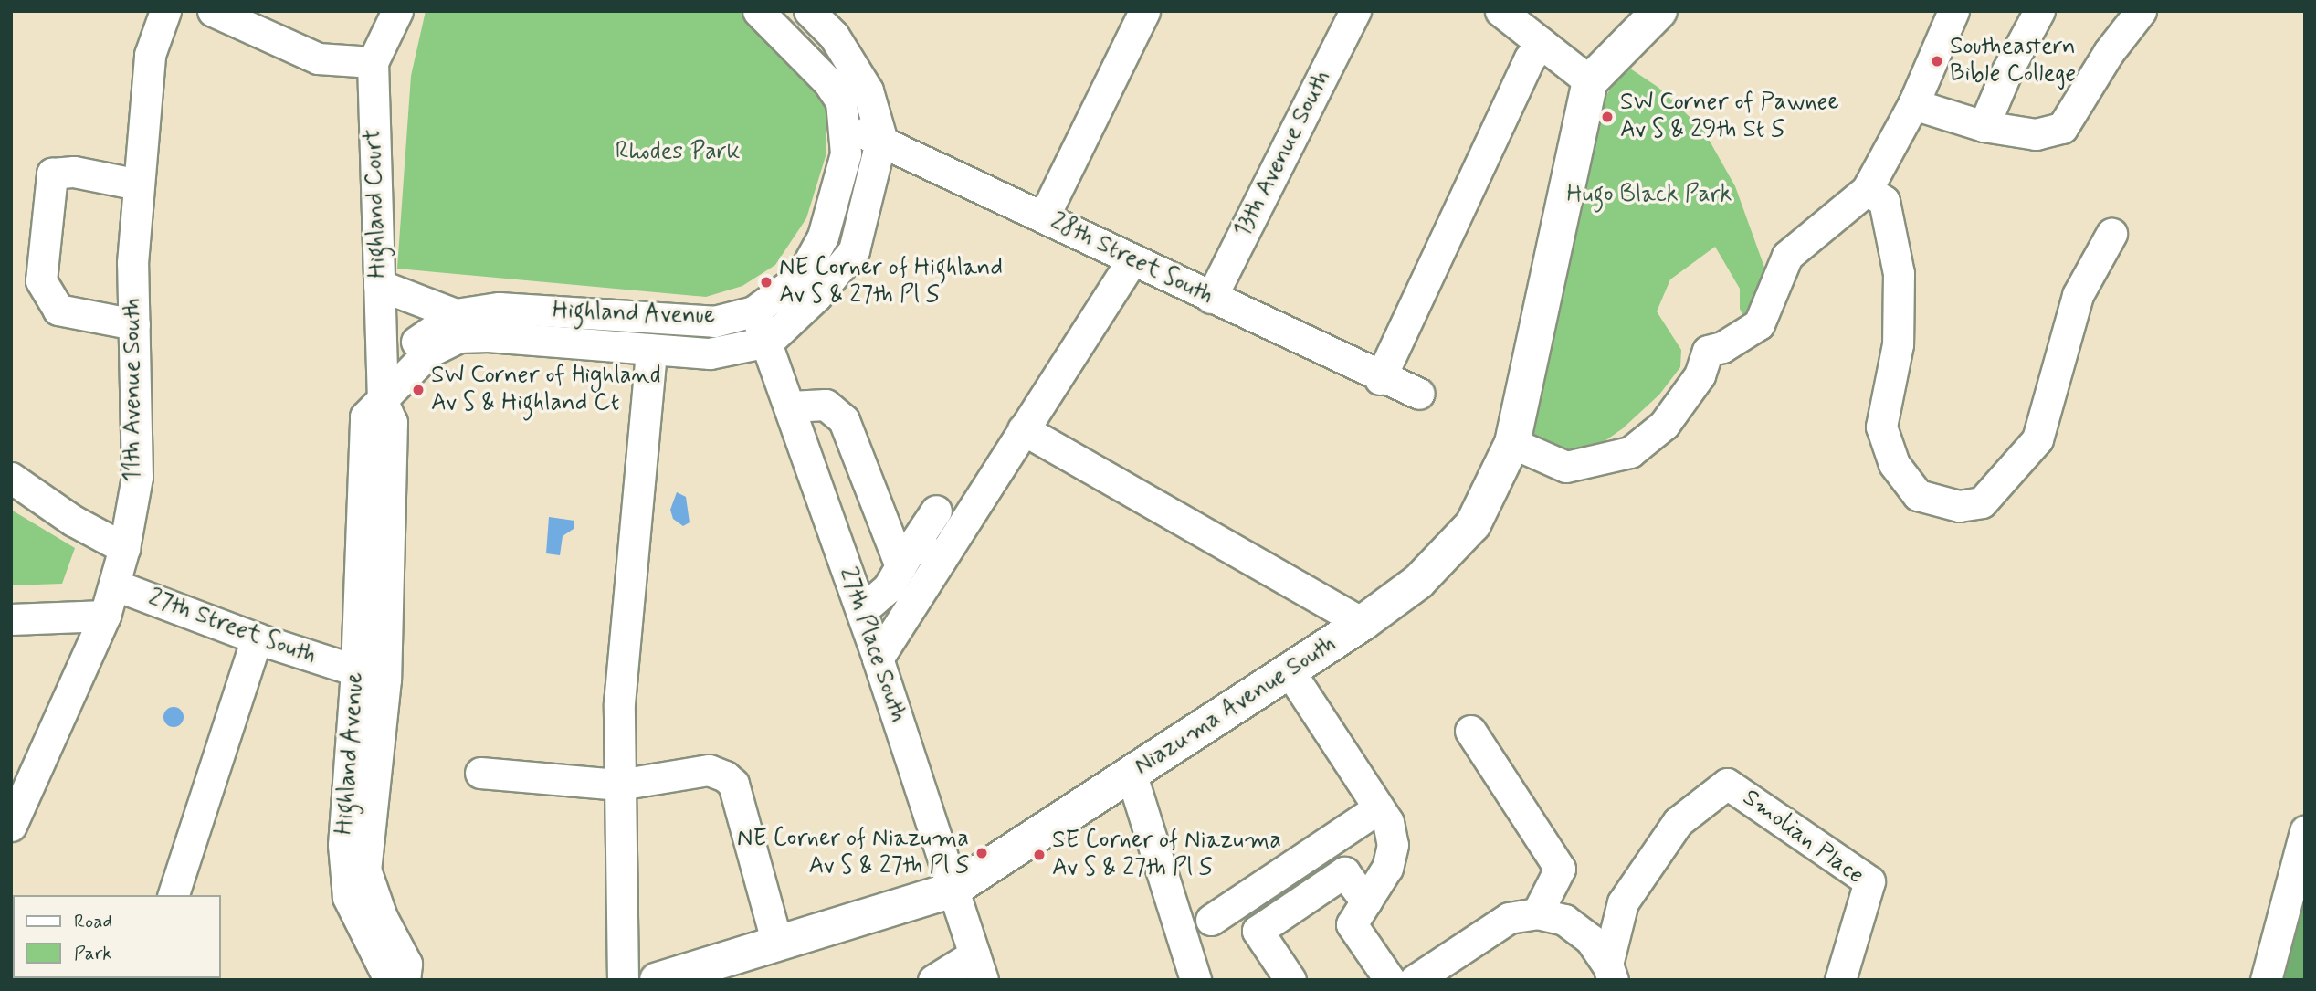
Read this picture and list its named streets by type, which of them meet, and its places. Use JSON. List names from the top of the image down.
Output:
{
  "streets": {
    "main road": ["Niazuma Avenue South"],
    "street": [
      "13th Avenue South",
      "Highland Court",
      "28th Street South",
      "Highland Avenue",
      "11th Avenue South",
      "27th Street South",
      "27th Place South",
      "Smolian Place"
    ]
  },
  "crossings": [
    ["13th Avenue South", "28th Street South"],
    ["Highland Court", "Highland Avenue"],
    ["28th Street South", "Highland Avenue"],
    ["Highland Avenue", "27th Street South"],
    ["Highland Avenue", "27th Place South"],
    ["11th Avenue South", "27th Street South"],
    ["27th Place South", "Niazuma Avenue South"]
  ],
  "parks": ["Rhodes Park", "Hugo Black Park"],
  "places": [
    "Southeastern Bible College",
    "SW Corner of Pawnee Av S & 29th St S",
    "NE Corner of Highland Av S & 27th Pl S",
    "SW Corner of Highland Av S & Highland Ct",
    "NE Corner of Niazuma Av S & 27th Pl S",
    "SE Corner of Niazuma Av S & 27th Pl S"
  ],
  "legend": ["Road", "Park"]
}
